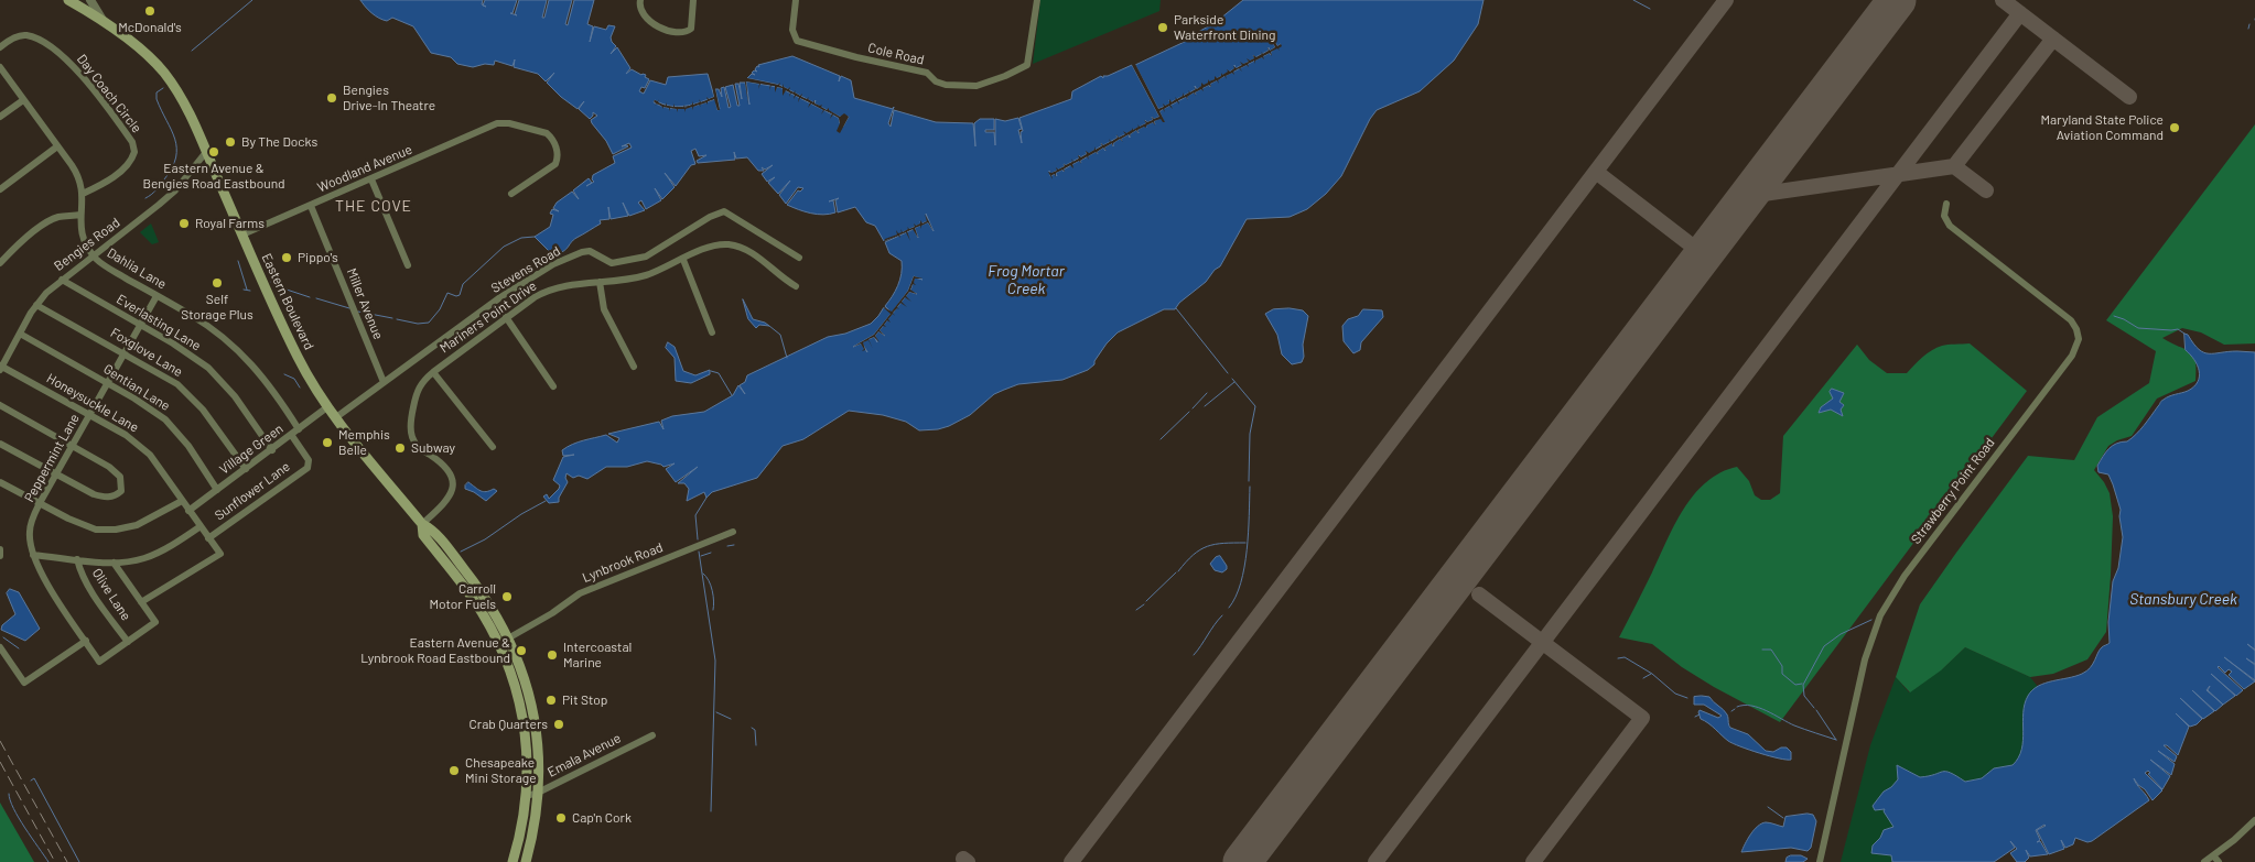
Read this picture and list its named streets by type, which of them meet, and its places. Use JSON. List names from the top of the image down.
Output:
{
  "streets": {
    "main road": ["Eastern Boulevard"],
    "street": [
      "Cole Road",
      "Day Coach Circle",
      "Woodland Avenue",
      "Bengies Road",
      "Dahlia Lane",
      "Stevens Road",
      "Miller Avenue",
      "Mariners Point Drive",
      "Everlasting Lane",
      "Foxglove Lane",
      "Gentian Lane",
      "Honeysuckle Lane",
      "Village Green",
      "Peppermint Lane",
      "Sunflower Lane",
      "Strawberry Point Road",
      "Lynbrook Road",
      "Olive Lane",
      "Emala Avenue"
    ]
  },
  "crossings": [
    ["Day Coach Circle", "Dahlia Lane"],
    ["Woodland Avenue", "Eastern Boulevard"],
    ["Woodland Avenue", "Miller Avenue"],
    ["Bengies Road", "Dahlia Lane"],
    ["Bengies Road", "Eastern Boulevard"],
    ["Bengies Road", "Everlasting Lane"],
    ["Bengies Road", "Foxglove Lane"],
    ["Bengies Road", "Gentian Lane"],
    ["Bengies Road", "Honeysuckle Lane"],
    ["Dahlia Lane", "Village Green"],
    ["Dahlia Lane", "Peppermint Lane"],
    ["Stevens Road", "Eastern Boulevard"],
    ["Stevens Road", "Miller Avenue"],
    ["Eastern Boulevard", "Mariners Point Drive"],
    ["Eastern Boulevard", "Village Green"],
    ["Eastern Boulevard", "Lynbrook Road"],
    ["Eastern Boulevard", "Emala Avenue"],
    ["Everlasting Lane", "Village Green"],
    ["Everlasting Lane", "Peppermint Lane"],
    ["Foxglove Lane", "Village Green"],
    ["Foxglove Lane", "Peppermint Lane"],
    ["Gentian Lane", "Village Green"],
    ["Gentian Lane", "Peppermint Lane"],
    ["Honeysuckle Lane", "Village Green"],
    ["Honeysuckle Lane", "Peppermint Lane"],
    ["Honeysuckle Lane", "Sunflower Lane"],
    ["Village Green", "Sunflower Lane"],
    ["Peppermint Lane", "Olive Lane"]
  ],
  "districts": ["THE COVE"],
  "water": ["Frog Mortar Creek", "Stansbury Creek"],
  "places": [
    "McDonald's",
    "Parkside Waterfront Dining",
    "Bengies Drive-In Theatre",
    "Maryland State Police Aviation Command",
    "By The Docks",
    "Eastern Avenue & Bengies Road Eastbound",
    "Royal Farms",
    "Pippo's",
    "Self Storage Plus",
    "Memphis Belle",
    "Subway",
    "Carroll Motor Fuels",
    "Eastern Avenue & Lynbrook Road Eastbound",
    "Intercoastal Marine",
    "Pit Stop",
    "Crab Quarters",
    "Chesapeake Mini Storage",
    "Cap'n Cork"
  ]
}
